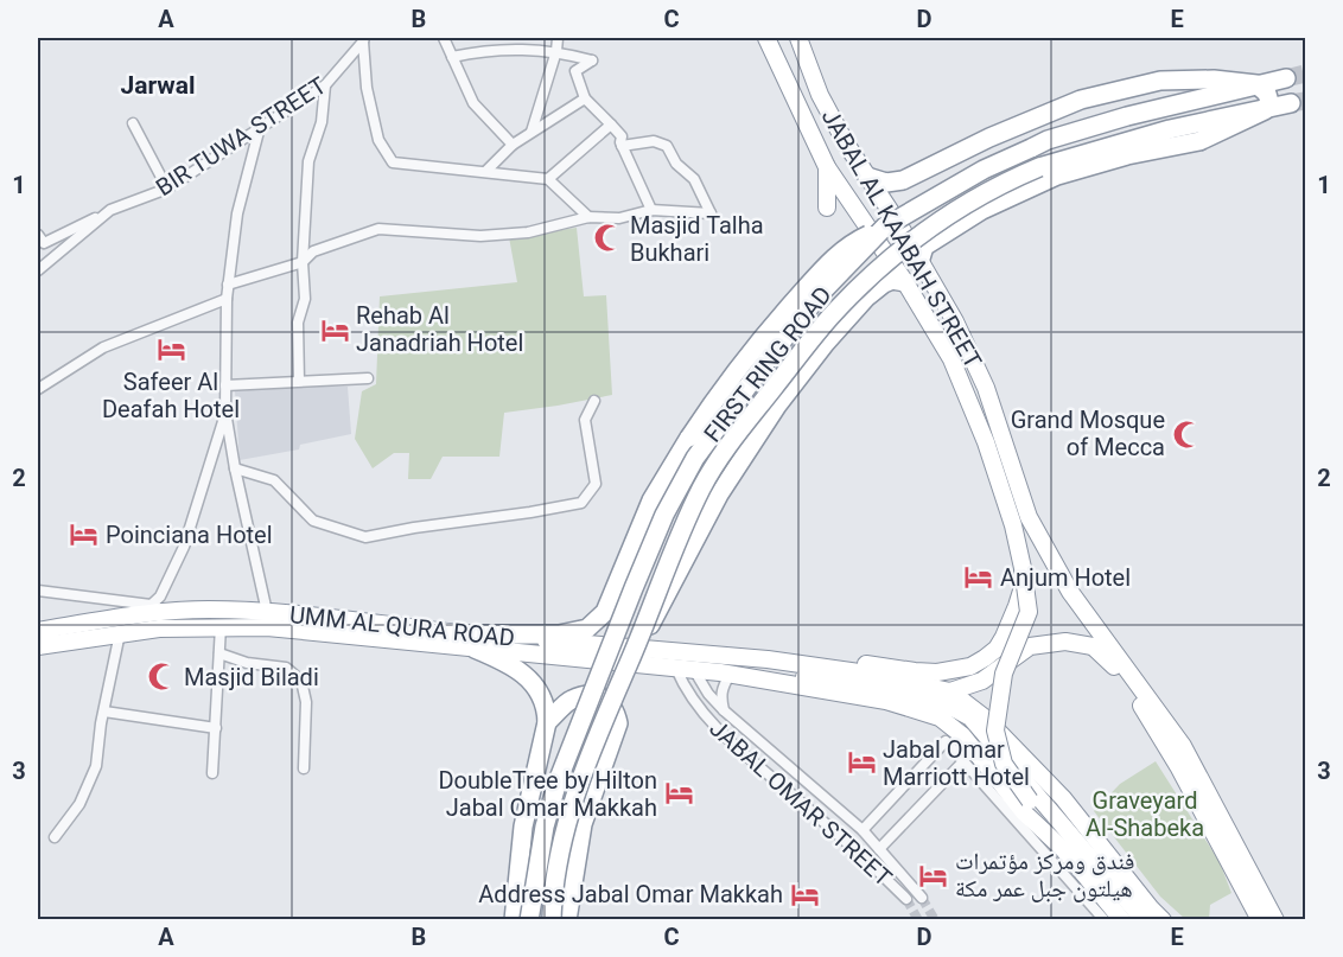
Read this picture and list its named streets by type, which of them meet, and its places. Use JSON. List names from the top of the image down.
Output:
{
  "streets": {
    "highway": ["JABAL AL KAABAH STREET", "FIRST RING ROAD", "UMM AL QURA ROAD"],
    "street": ["BIR TUWA STREET", "JABAL OMAR STREET"]
  },
  "crossings": [
    ["JABAL AL KAABAH STREET", "UMM AL QURA ROAD"],
    ["UMM AL QURA ROAD", "JABAL OMAR STREET"]
  ],
  "districts": ["Jarwal"],
  "parks": ["Graveyard Al-Shabeka"],
  "places": {
    "mosque": ["Masjid Talha Bukhari", "Grand Mosque of Mecca", "Masjid Biladi"],
    "hotel": [
      "Rehab Al Janadriah Hotel",
      "Safeer Al Deafah Hotel",
      "Poinciana Hotel",
      "Anjum Hotel",
      "Jabal Omar Marriott Hotel",
      "DoubleTree by Hilton Jabal Omar Makkah",
      "فندق ومركز مؤتمرات هيلتون جبل عمر مكة",
      "Address Jabal Omar Makkah"
    ]
  },
  "grid": {
    "columns": [
      "A",
      "B",
      "C",
      "D",
      "E"
    ],
    "rows": ["1", "2", "3"]
  }
}
